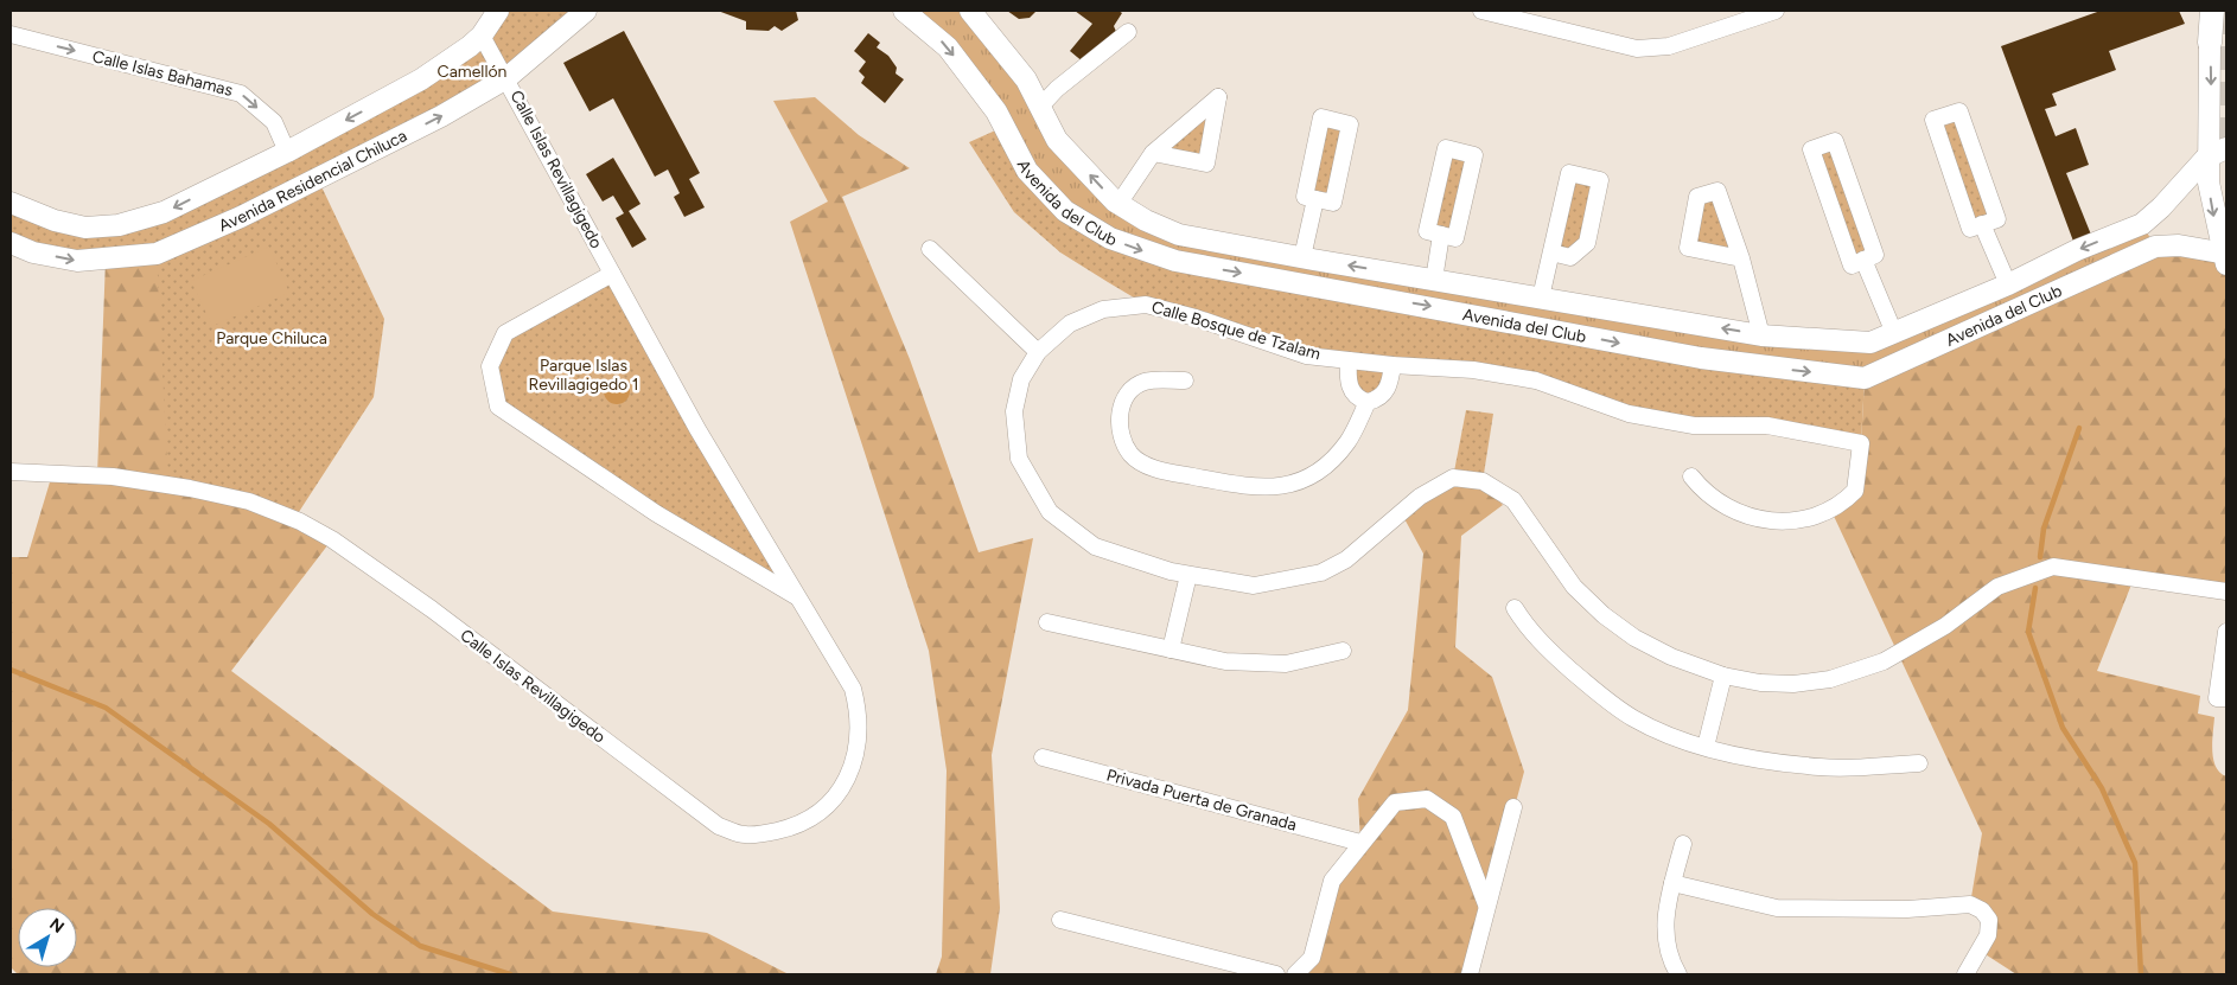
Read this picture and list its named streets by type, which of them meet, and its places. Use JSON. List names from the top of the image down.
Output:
{
  "streets": {
    "street": [
      "Calle Islas Bahamas",
      "Calle Islas Revillagigedo",
      "Avenida Residencial Chiluca",
      "Avenida del Club",
      "Calle Bosque de Tzalam",
      "Privada Puerta de Granada"
    ]
  },
  "crossings": [
    ["Calle Islas Revillagigedo", "Avenida Residencial Chiluca"]
  ],
  "one_way": ["Calle Islas Bahamas"],
  "parks": ["Camellón", "Parque Chiluca", "Parque Islas Revillagigedo 1"],
  "north": "top right"
}
